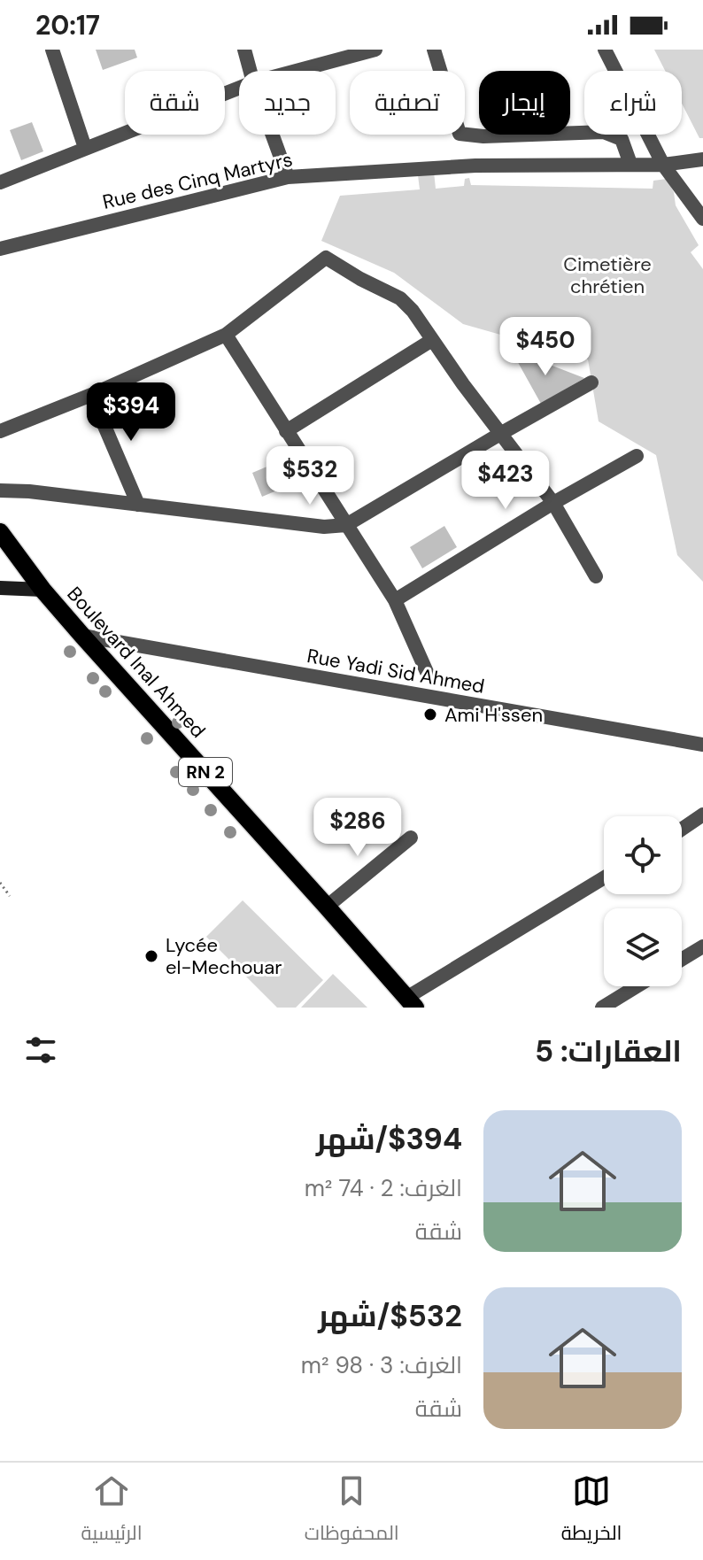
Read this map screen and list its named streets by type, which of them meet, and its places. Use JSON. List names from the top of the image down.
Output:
{
  "streets": {
    "main road": ["Boulevard Inal Ahmed", "RN 2"],
    "street": ["Rue des Cinq Martyrs", "Rue Yadi Sid Ahmed"]
  },
  "crossings": [
    ["Boulevard Inal Ahmed", "Rue Yadi Sid Ahmed"]
  ],
  "parks": ["Cimetière chrétien"],
  "places": ["Ami H'ssen", "Lycée el-Mechouar"],
  "page": {
    "status": "20:17",
    "chip": [
      "شراء",
      "إيجار",
      "تصفية",
      "جديد",
      "شقة"
    ],
    "price": [
      "$450",
      "$394",
      "$532",
      "$423",
      "$286"
    ],
    "heading": "العقارات: 5",
    "list": [
      {
        "name": "$394/شهر",
        "note": "الغرف: 2 · 74 m² · شقة"
      },
      {
        "name": "$532/شهر",
        "note": "الغرف: 3 · 98 m² · شقة"
      }
    ],
    "tabs": ["الخريطة", "المحفوظات", "الرئيسية"]
  }
}
